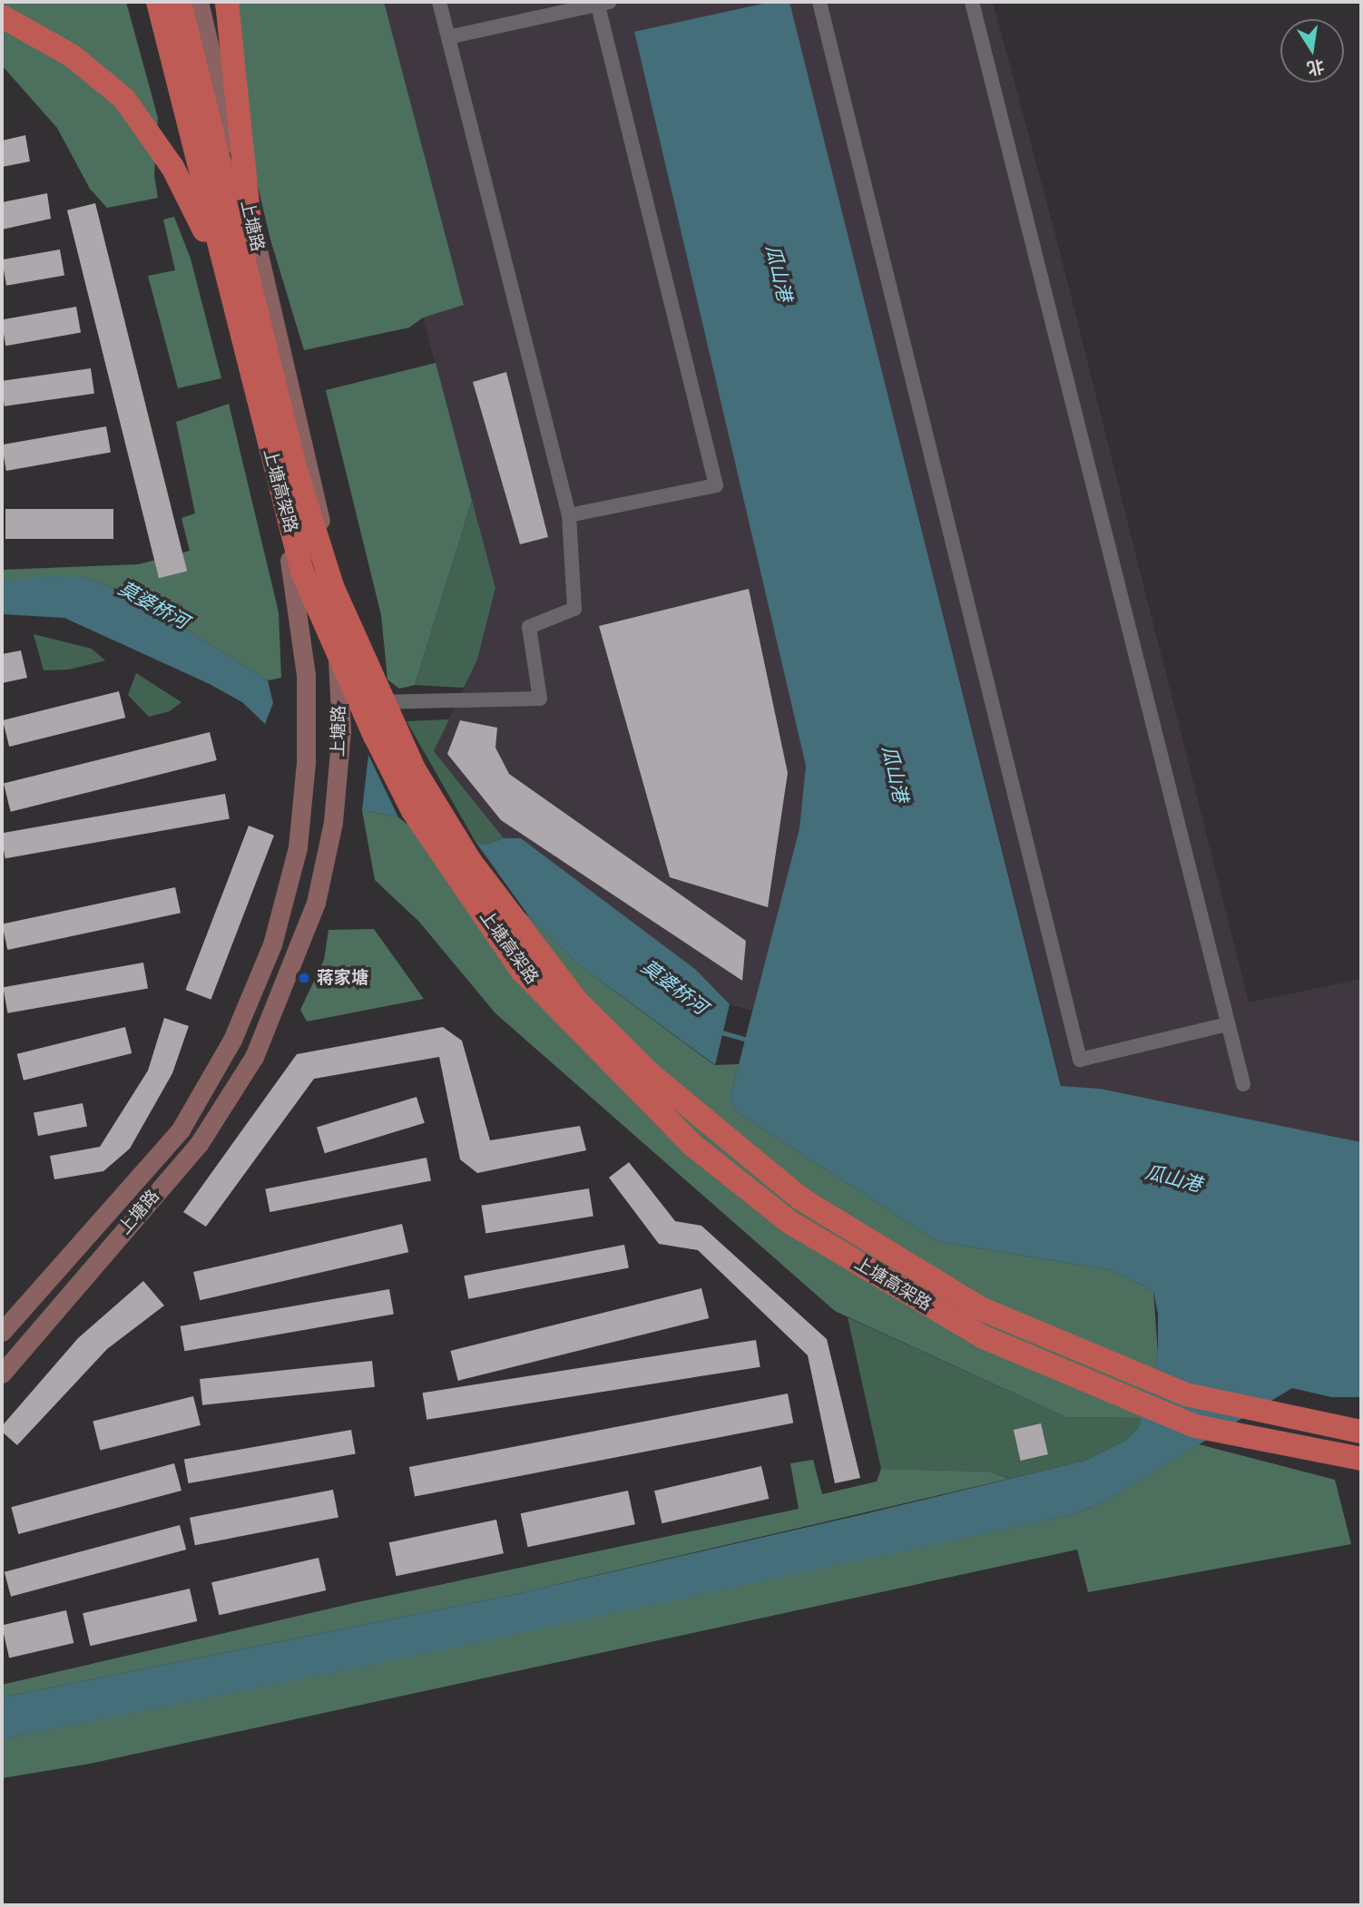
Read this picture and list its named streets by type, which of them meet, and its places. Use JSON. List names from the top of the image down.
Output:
{
  "streets": {
    "highway": ["上塘高架路"],
    "main road": ["上塘路"]
  },
  "crossings": [
    ["上塘路", "上塘高架路"]
  ],
  "water": ["瓜山港", "莫婆桥河"],
  "places": ["蒋家塘"],
  "north": "bottom"
}
